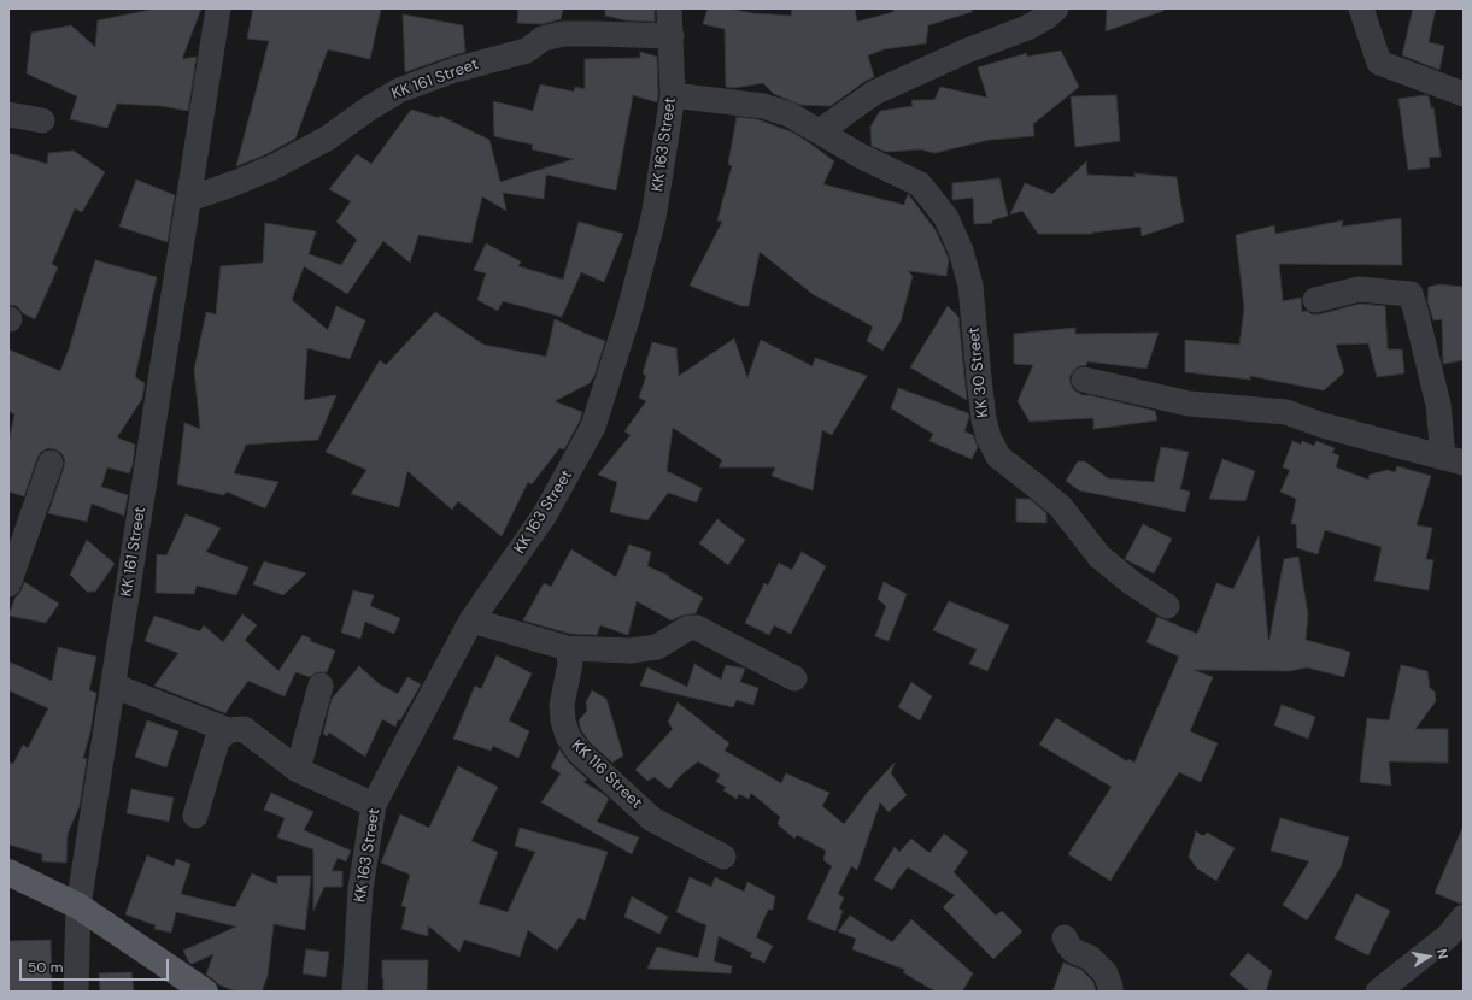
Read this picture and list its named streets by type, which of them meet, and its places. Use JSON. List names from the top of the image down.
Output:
{
  "streets": {
    "street": [
      "KK 161 Street",
      "KK 163 Street",
      "KK 30 Street",
      "KK 116 Street"
    ]
  },
  "crossings": [
    ["KK 161 Street", "KK 163 Street"],
    ["KK 163 Street", "KK 30 Street"]
  ],
  "scale_bar": "50 m",
  "north": "right"
}
